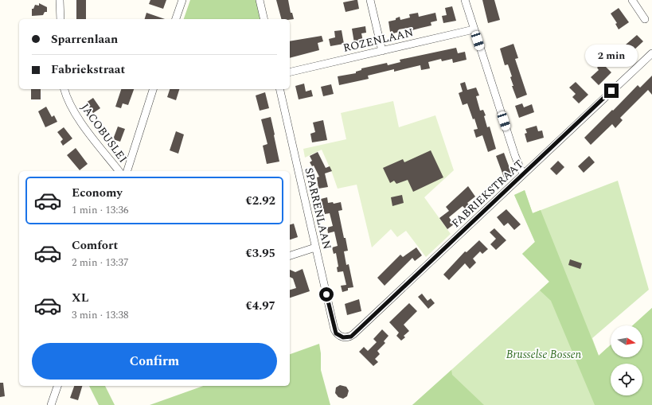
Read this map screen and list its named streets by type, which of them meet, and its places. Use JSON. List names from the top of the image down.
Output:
{
  "streets": {
    "street": [
      "ROZENLAAN",
      "JACOBUSLEI",
      "FABRIEKSTRAAT",
      "SPARRENLAAN"
    ]
  },
  "crossings": [
    ["FABRIEKSTRAAT", "SPARRENLAAN"]
  ],
  "parks": ["Brusselse Bossen"],
  "north": "right",
  "page": {
    "banner": ["Sparrenlaan", "Fabriekstraat"],
    "bubble": "2 min",
    "list": [
      {
        "name": "Economy",
        "note": "1 min · 13:36",
        "value": "€2.92"
      },
      {
        "name": "Comfort",
        "note": "2 min · 13:37",
        "value": "€3.95"
      },
      {
        "name": "XL",
        "note": "3 min · 13:38",
        "value": "€4.97"
      }
    ],
    "buttons": "Confirm"
  }
}
